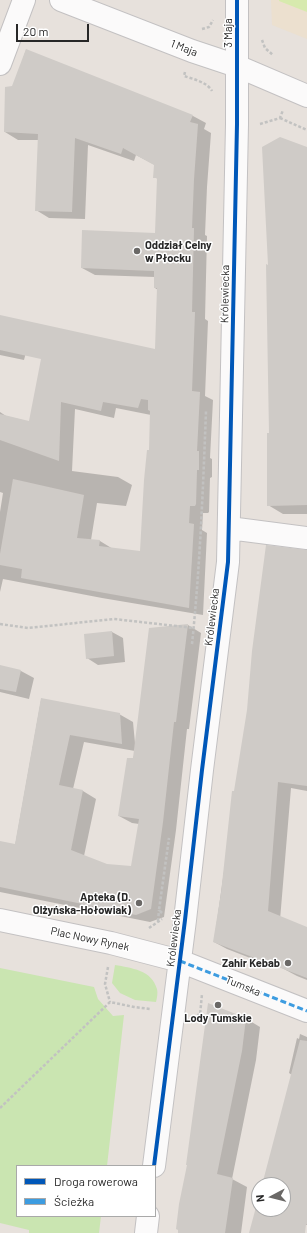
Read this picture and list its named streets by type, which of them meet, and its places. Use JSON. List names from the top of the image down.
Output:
{
  "streets": {
    "street": [
      "3 Maja",
      "1 Maja",
      "Królewiecka",
      "Plac Nowy Rynek",
      "Tumska"
    ]
  },
  "crossings": [
    ["3 Maja", "1 Maja"],
    ["3 Maja", "Królewiecka"],
    ["1 Maja", "Królewiecka"],
    ["Królewiecka", "Plac Nowy Rynek"],
    ["Królewiecka", "Tumska"],
    ["Plac Nowy Rynek", "Tumska"]
  ],
  "places": [
    "Oddział Celny w Płocku",
    "Apteka (D. Olżyńska-Hołowiak)",
    "Zahir Kebab",
    "Lody Tumskie"
  ],
  "legend": ["Droga rowerowa", "Ścieżka"],
  "scale_bar": "20 m",
  "north": "left"
}
